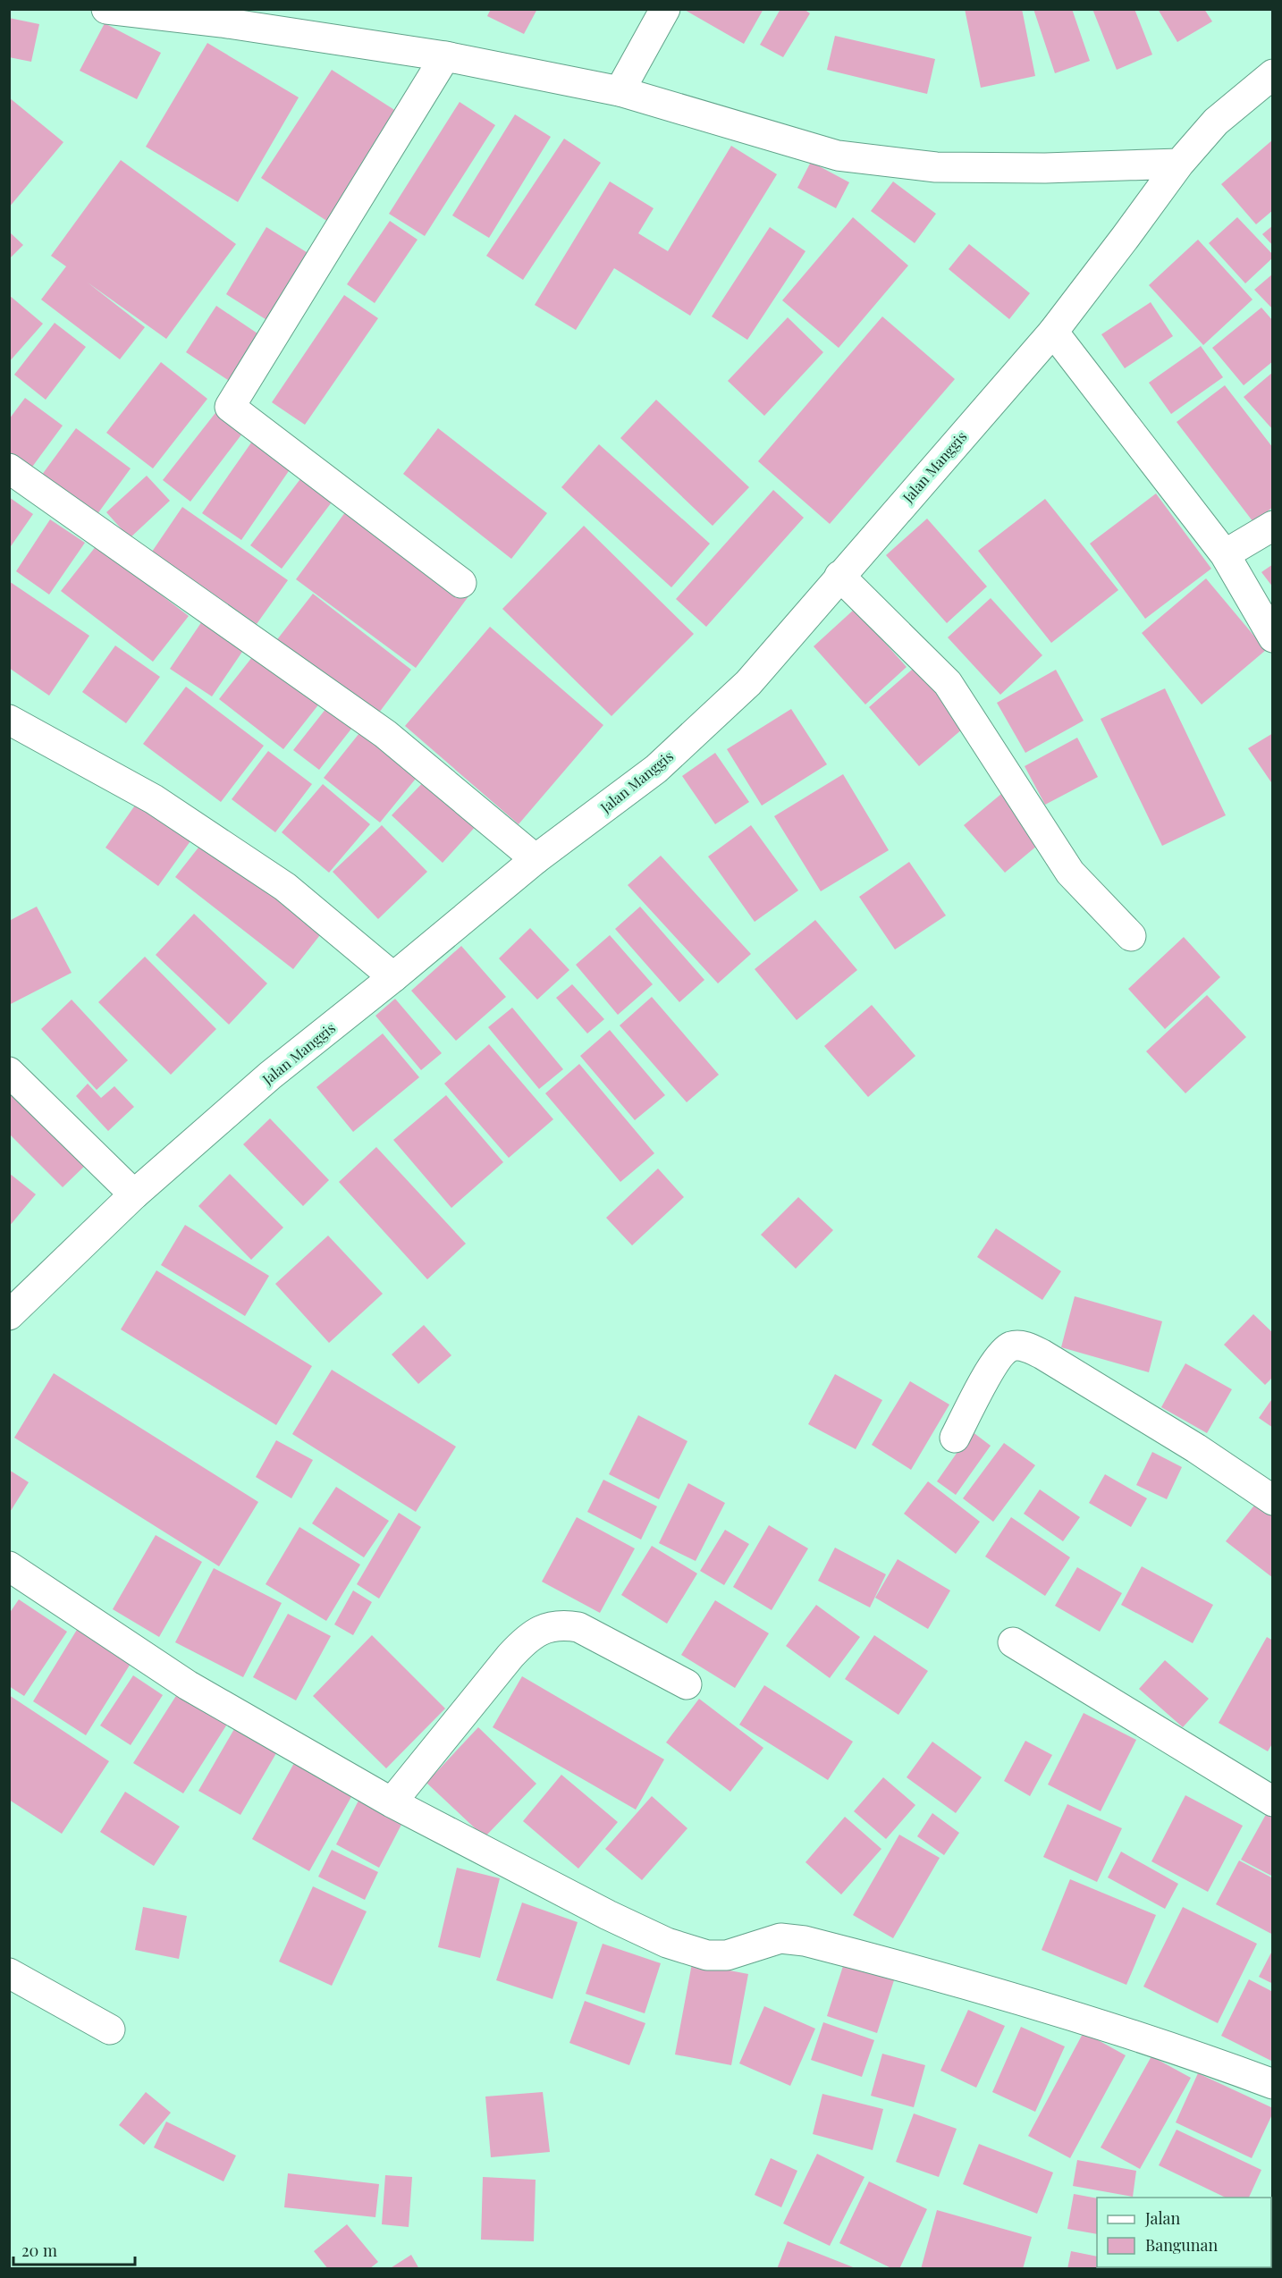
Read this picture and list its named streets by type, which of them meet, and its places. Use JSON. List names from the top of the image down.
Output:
{
  "streets": {
    "street": ["Jalan Manggis"]
  },
  "legend": ["Jalan", "Bangunan"],
  "scale_bar": "20 m"
}
